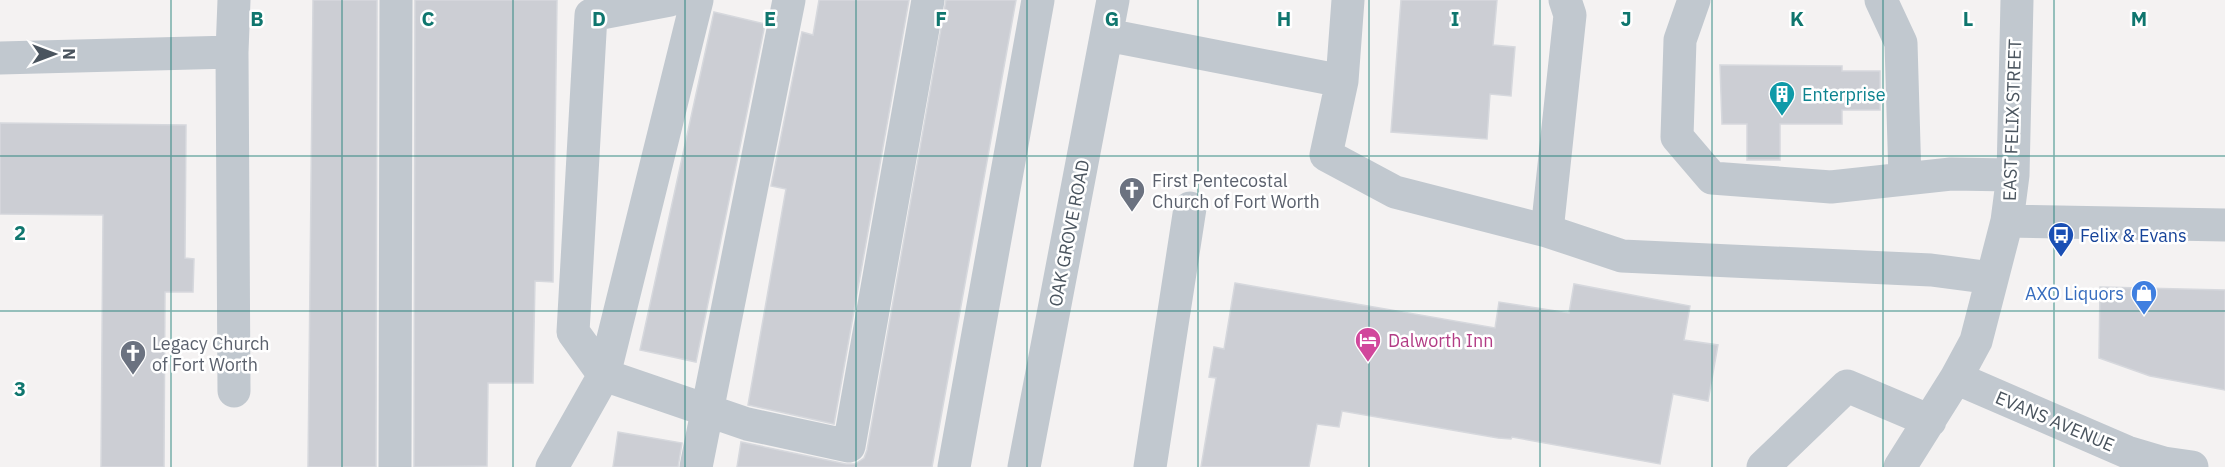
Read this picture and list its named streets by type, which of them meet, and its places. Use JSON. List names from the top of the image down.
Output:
{
  "streets": {
    "street": ["EAST FELIX STREET", "OAK GROVE ROAD", "EVANS AVENUE"]
  },
  "crossings": [
    ["EAST FELIX STREET", "EVANS AVENUE"]
  ],
  "places": {
    "building": ["Enterprise"],
    "church": ["First Pentecostal Church of Fort Worth", "Legacy Church of Fort Worth"],
    "bus stop": ["Felix & Evans"],
    "shop": ["AXO Liquors"],
    "hotel": ["Dalworth Inn"]
  },
  "north": "right",
  "grid": {
    "columns": [
      "B",
      "C",
      "D",
      "E",
      "F",
      "G",
      "H",
      "I",
      "J",
      "K",
      "L",
      "M"
    ],
    "rows": ["2", "3"]
  }
}
